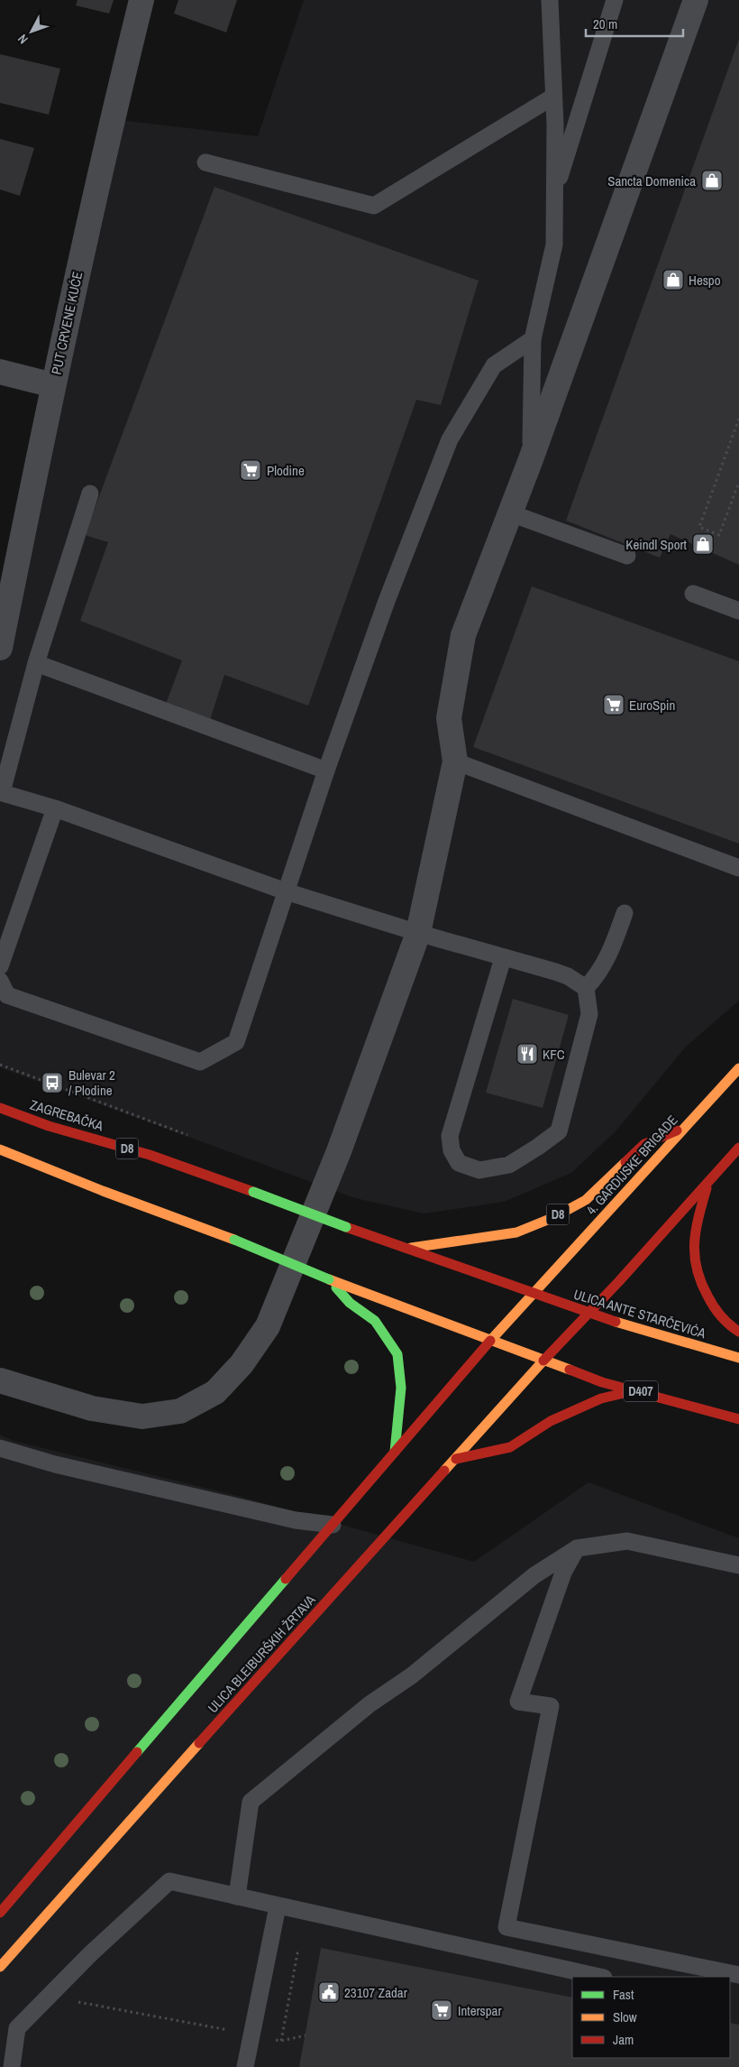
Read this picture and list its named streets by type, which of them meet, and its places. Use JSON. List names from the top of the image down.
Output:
{
  "streets": {
    "main road": [
      "ZAGREBAČKA",
      "D8",
      "4. GARDIJSKE BRIGADE",
      "ULICA ANTE STARČEVIĆA",
      "D407",
      "ULICA BLEIBURŠKIH ŽRTAVA"
    ],
    "street": ["PUT CRVENE KUĆE"]
  },
  "crossings": [
    ["ZAGREBAČKA", "D8"],
    ["D8", "4. GARDIJSKE BRIGADE"],
    ["D8", "ULICA ANTE STARČEVIĆA"],
    ["4. GARDIJSKE BRIGADE", "ULICA ANTE STARČEVIĆA"],
    ["4. GARDIJSKE BRIGADE", "ULICA BLEIBURŠKIH ŽRTAVA"],
    ["D407", "ULICA BLEIBURŠKIH ŽRTAVA"]
  ],
  "places": {
    "shop": ["Sancta Domenica", "Hespo", "Keindl Sport"],
    "supermarket": ["Plodine", "EuroSpin", "Interspar"],
    "restaurant": ["KFC"],
    "bus stop": ["Bulevar 2 / Plodine"],
    "public building": ["23107 Zadar"]
  },
  "legend": ["Fast", "Slow", "Jam"],
  "scale_bar": "20 m",
  "north": "bottom left"
}
